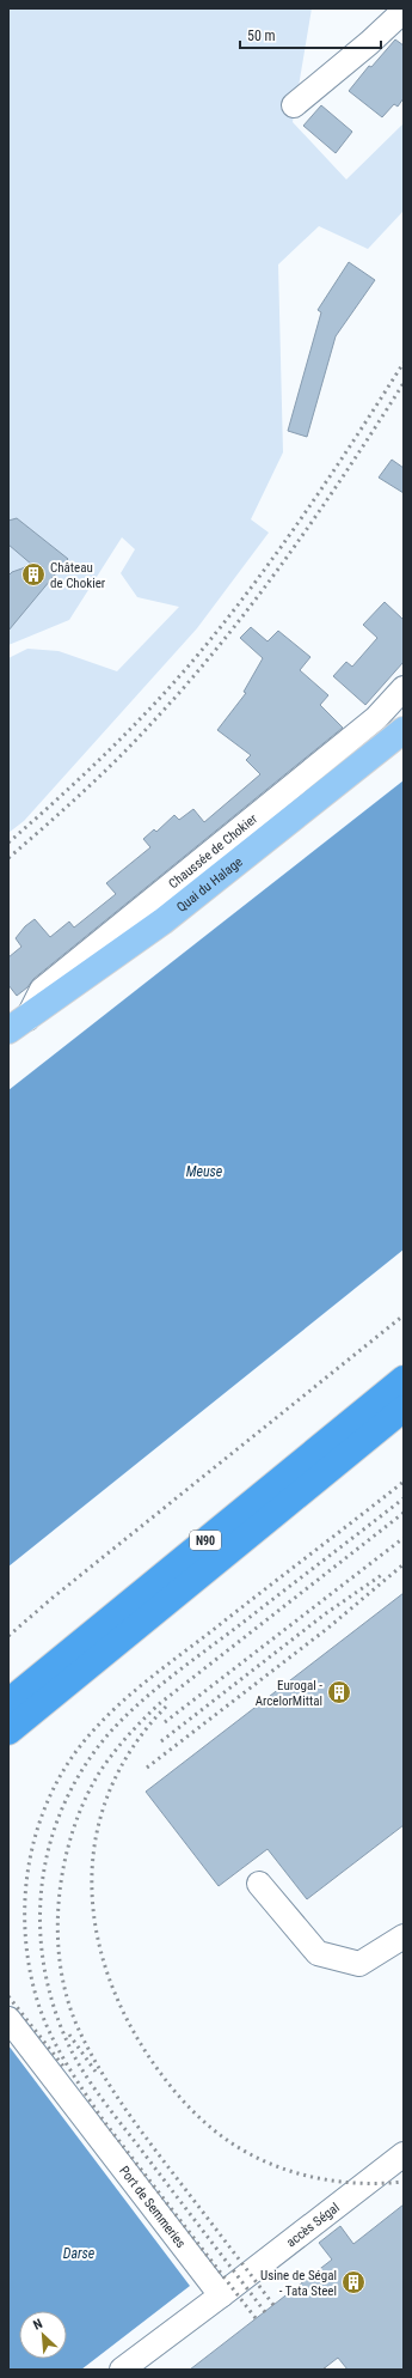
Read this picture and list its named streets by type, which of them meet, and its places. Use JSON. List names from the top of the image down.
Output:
{
  "streets": {
    "highway": ["N90"],
    "main road": ["Quai du Halage"],
    "street": ["Chaussée de Chokier", "Port de Semmeries", "accès Ségal"]
  },
  "crossings": [
    ["Chaussée de Chokier", "Quai du Halage"],
    ["Port de Semmeries", "accès Ségal"]
  ],
  "water": ["Meuse", "Darse"],
  "places": {
    "building": ["Château de Chokier", "Eurogal - ArcelorMittal", "Usine de Ségal - Tata Steel"]
  },
  "scale_bar": "50 m",
  "north": "top left"
}
